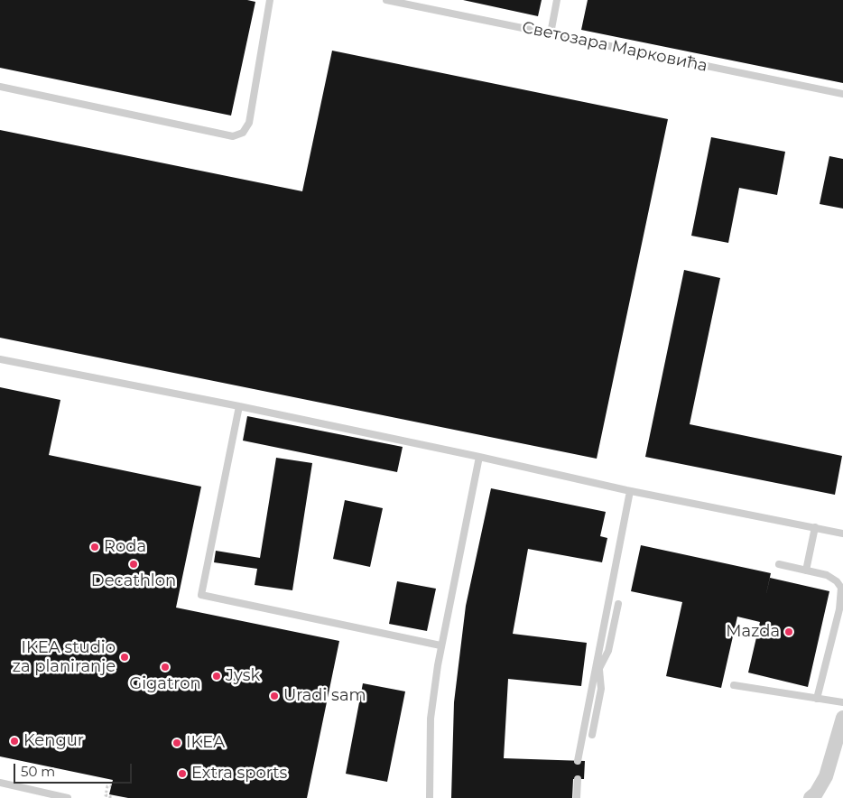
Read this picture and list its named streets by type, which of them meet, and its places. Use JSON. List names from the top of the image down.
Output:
{
  "streets": {
    "lane": ["Светозара Марковића"]
  },
  "places": [
    "Roda",
    "Decathlon",
    "Mazda",
    "IKEA studio za planiranje",
    "Gigatron",
    "Jysk",
    "Uradi sam",
    "Kengur",
    "IKEA",
    "Extra sports"
  ],
  "scale_bar": "50 m"
}
